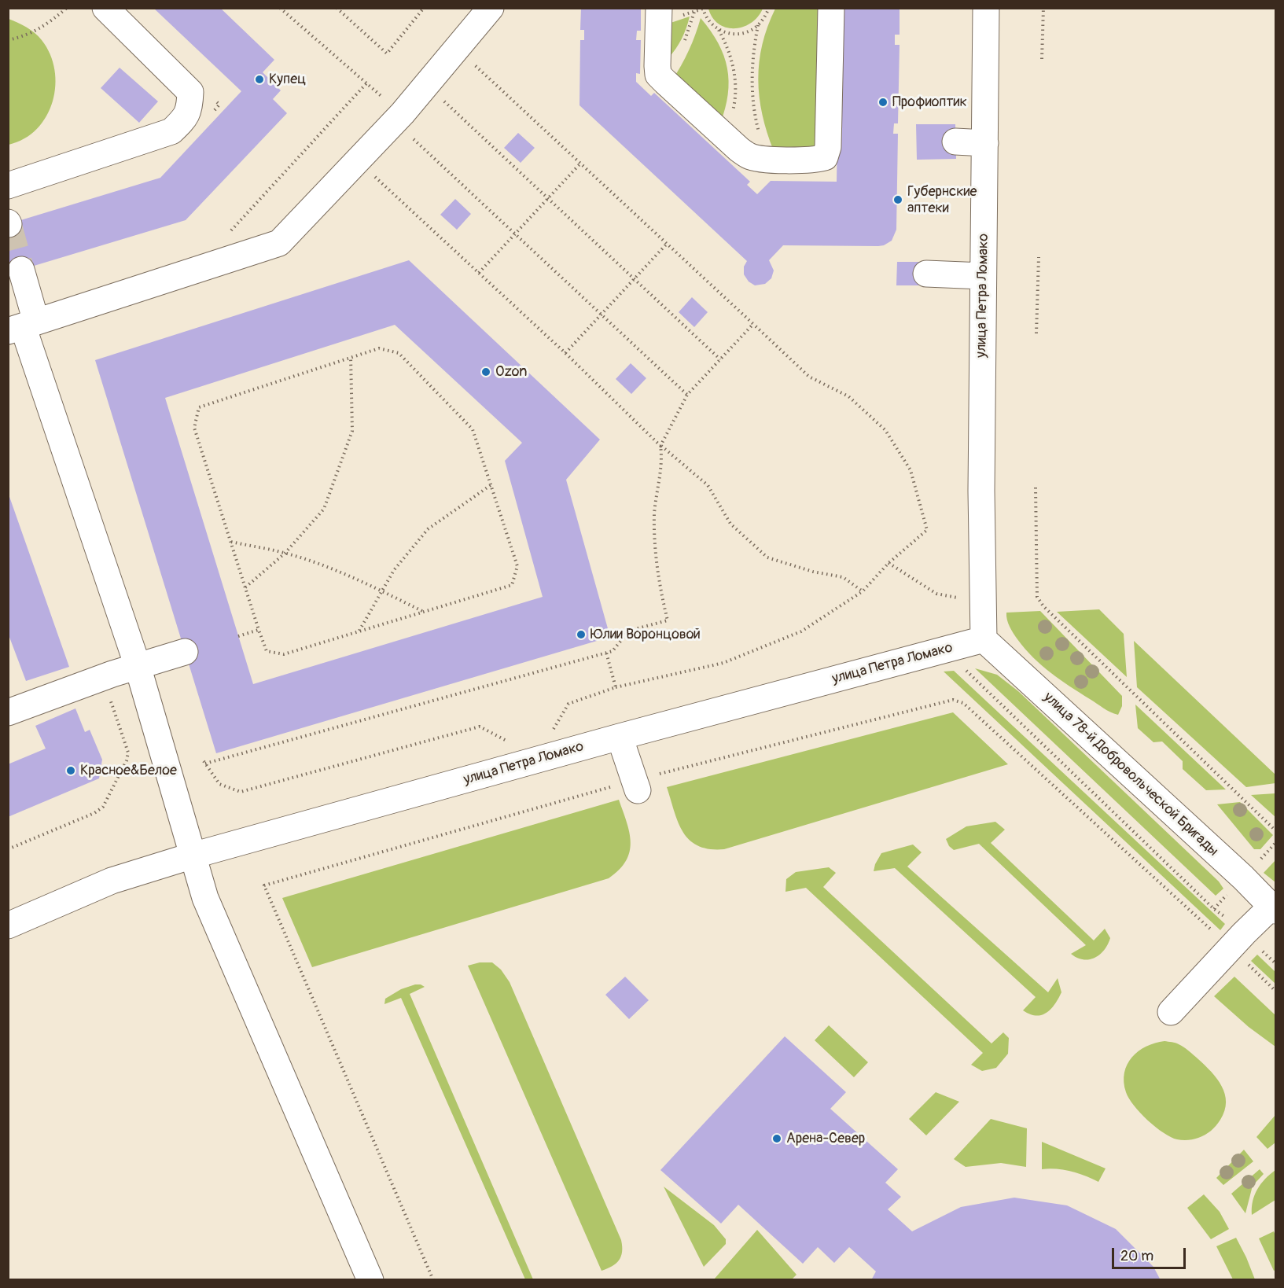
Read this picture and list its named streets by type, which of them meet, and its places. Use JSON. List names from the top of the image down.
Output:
{
  "streets": {
    "street": ["улица Петра Ломако", "улица 78-й Добровольческой Бригады"]
  },
  "crossings": [
    ["улица Петра Ломако", "улица 78-й Добровольческой Бригады"]
  ],
  "places": [
    "Купец",
    "Профиоптик",
    "Губернские аптеки",
    "Ozon",
    "Юлии Воронцовой",
    "Красное&Белое",
    "Арена-Север"
  ],
  "scale_bar": "20 m"
}
